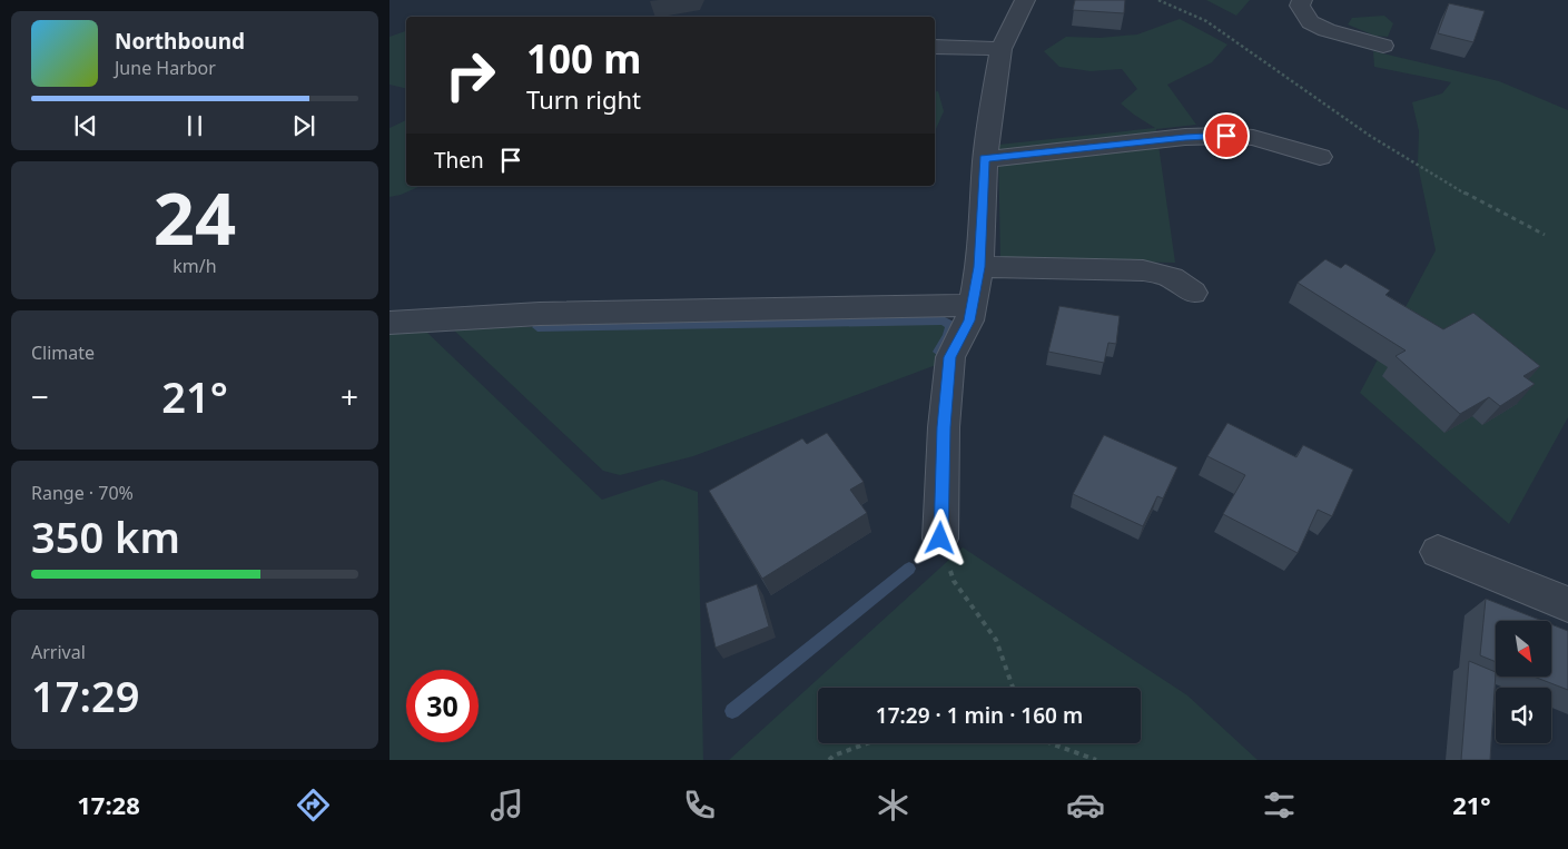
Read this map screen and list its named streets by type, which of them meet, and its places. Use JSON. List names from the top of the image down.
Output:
{
  "north": "bottom right",
  "page": {
    "turn": ["100 m", "Turn right"],
    "song": ["Northbound", "June Harbor"],
    "then": "Then",
    "tile": [
      ["24", "km/h"],
      "Climate",
      ["Range · 70%", "350 km"],
      ["Arrival", "17:29"]
    ],
    "heat": ["−", "21°", "+"],
    "limit": "30",
    "trip": "17:29 · 1 min · 160 m",
    "tabs": ["17:28", "21°"]
  }
}
